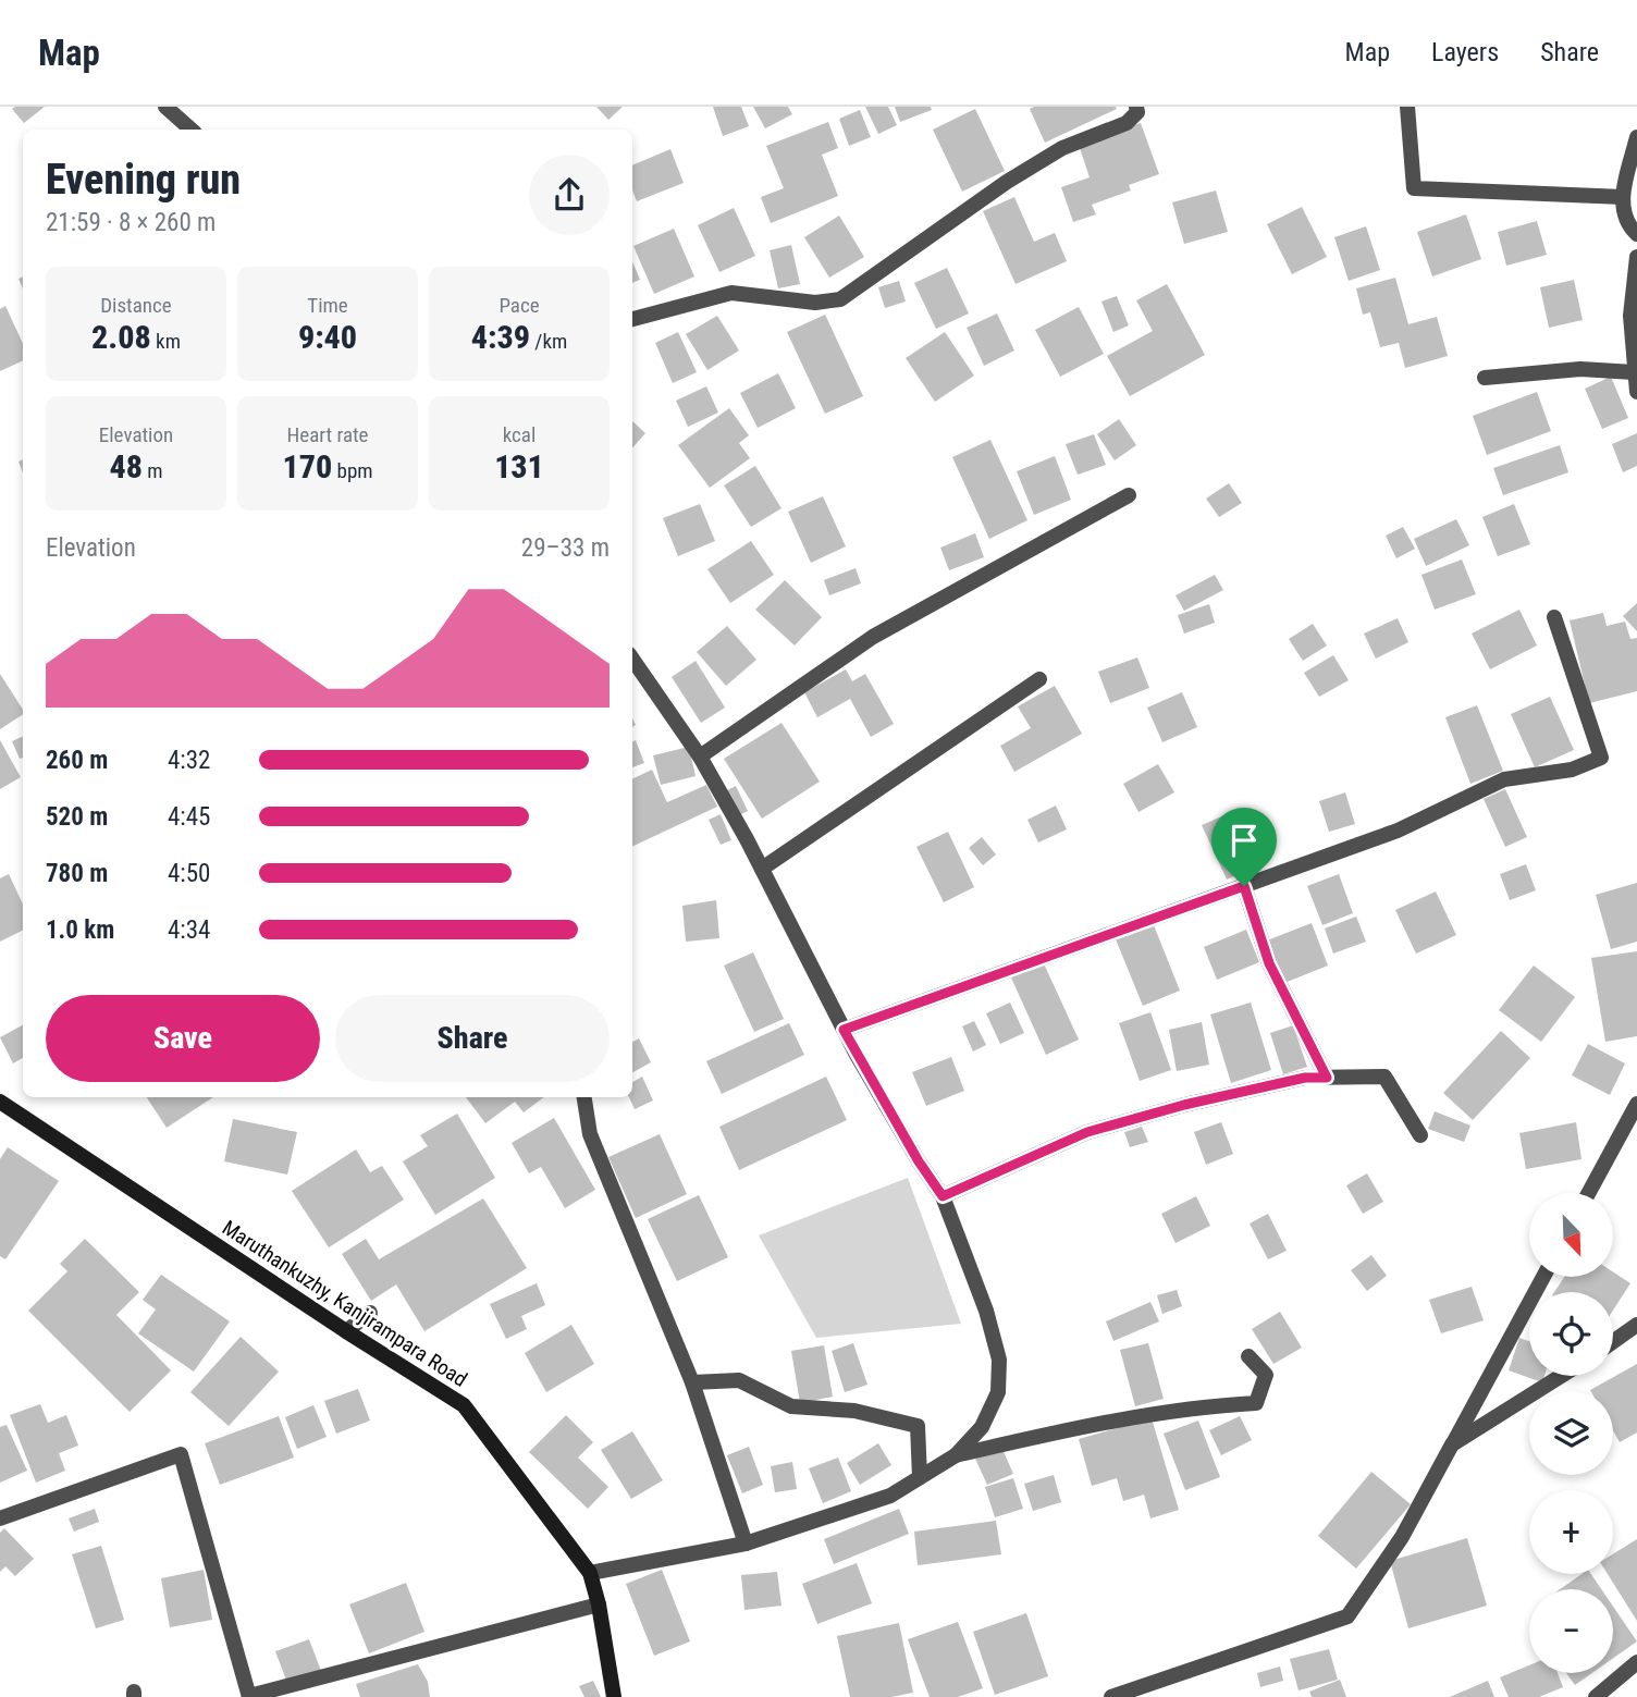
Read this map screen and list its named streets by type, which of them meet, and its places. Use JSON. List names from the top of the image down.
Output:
{
  "streets": {
    "main road": ["Maruthankuzhy, Kanjirampara Road"]
  },
  "north": "bottom right",
  "page": {
    "header": "Map",
    "nav": ["Map", "Layers", "Share"],
    "heading": ["Evening run", "21:59 · 8 × 260 m"],
    "stats": [
      ["Distance", "2.08 km"],
      ["Time", "9:40"],
      ["Pace", "4:39 /km"],
      ["Elevation", "48 m"],
      ["Heart rate", "170 bpm"],
      ["kcal", "131"]
    ],
    "chart": ["Elevation", "29–33 m"],
    "list": [
      {
        "name": "260 m",
        "note": "4:32"
      },
      {
        "name": "520 m",
        "note": "4:45"
      },
      {
        "name": "780 m",
        "note": "4:50"
      },
      {
        "name": "1.0 km",
        "note": "4:34"
      }
    ],
    "buttons": ["Save", "Share"],
    "map_buttons": ["+", "−"]
  }
}
